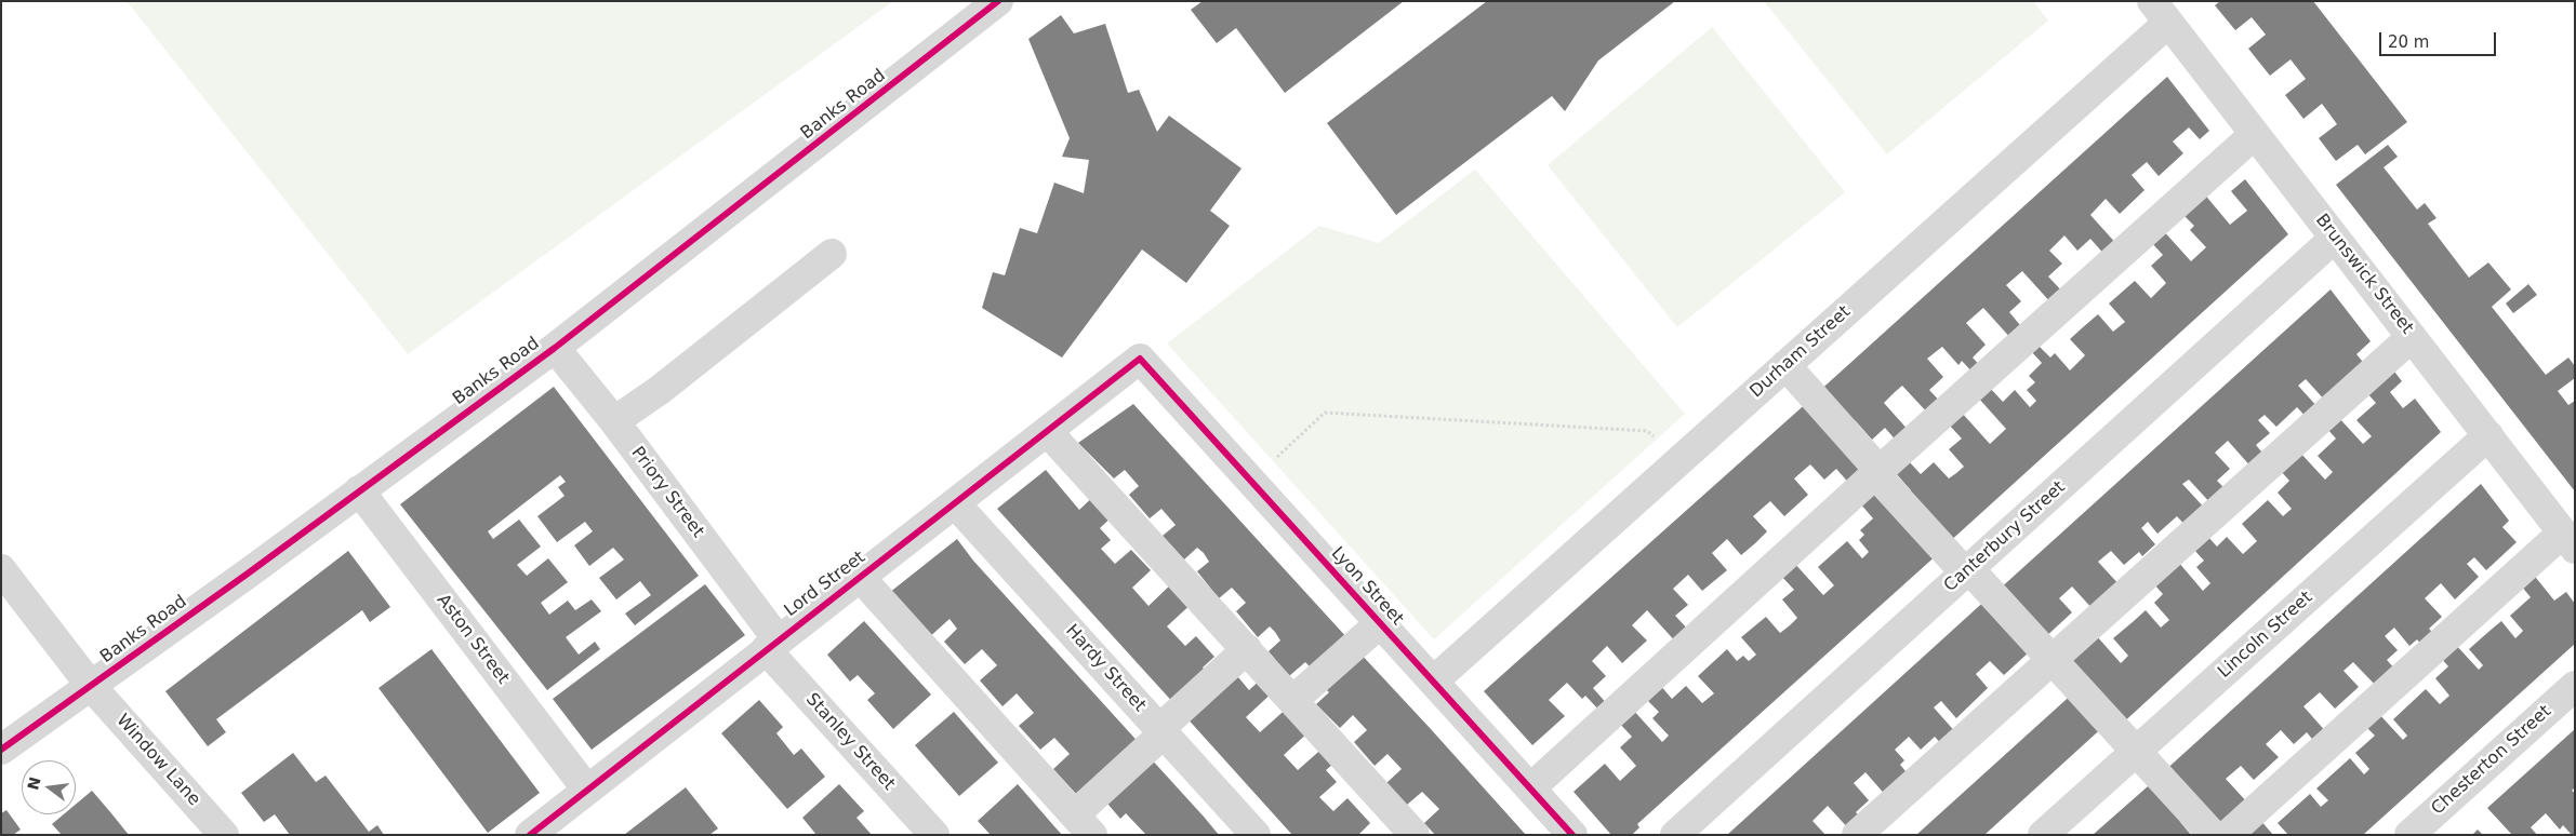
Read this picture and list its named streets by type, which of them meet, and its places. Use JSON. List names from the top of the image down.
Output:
{
  "streets": {
    "street": [
      "Banks Road",
      "Brunswick Street",
      "Durham Street",
      "Priory Street",
      "Canterbury Street",
      "Lord Street",
      "Lyon Street",
      "Lincoln Street",
      "Aston Street",
      "Hardy Street",
      "Stanley Street",
      "Window Lane",
      "Chesterton Street"
    ]
  },
  "crossings": [
    ["Banks Road", "Priory Street"],
    ["Banks Road", "Aston Street"],
    ["Banks Road", "Window Lane"],
    ["Brunswick Street", "Durham Street"],
    ["Brunswick Street", "Canterbury Street"],
    ["Brunswick Street", "Lincoln Street"],
    ["Durham Street", "Lyon Street"],
    ["Priory Street", "Lord Street"],
    ["Priory Street", "Stanley Street"],
    ["Lord Street", "Lyon Street"],
    ["Lord Street", "Aston Street"],
    ["Lord Street", "Hardy Street"],
    ["Lord Street", "Stanley Street"]
  ],
  "scale_bar": "20 m",
  "north": "left"
}
